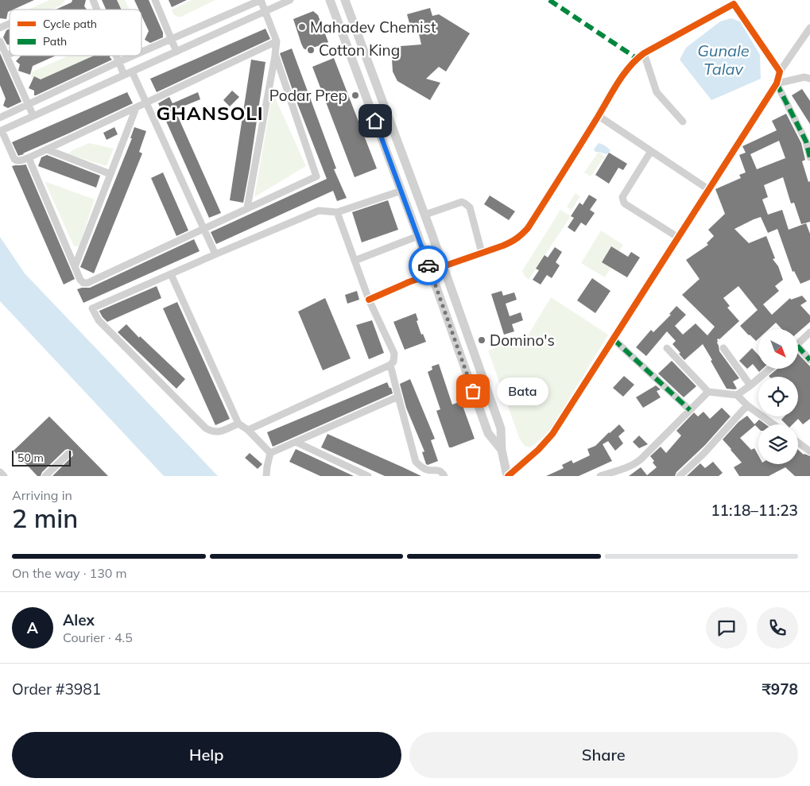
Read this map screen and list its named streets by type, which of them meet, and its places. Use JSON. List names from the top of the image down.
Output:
{
  "districts": ["GHANSOLI"],
  "water": ["Gunale Talav"],
  "places": [
    "Mahadev Chemist",
    "Cotton King",
    "Podar Prep",
    "Domino's",
    "Bata"
  ],
  "legend": ["Cycle path", "Path"],
  "scale_bar": "50 m",
  "north": "bottom right",
  "page": {
    "bubble": "Bata",
    "scale": "50 m",
    "heading": ["2 min", "Arriving in", "11:18–11:23"],
    "panel": [
      "Alex",
      "Courier · 4.5",
      "Order #3981",
      "₹978"
    ],
    "bar": "On the way · 130 m",
    "round": "A",
    "buttons": ["Help", "Share"]
  }
}
